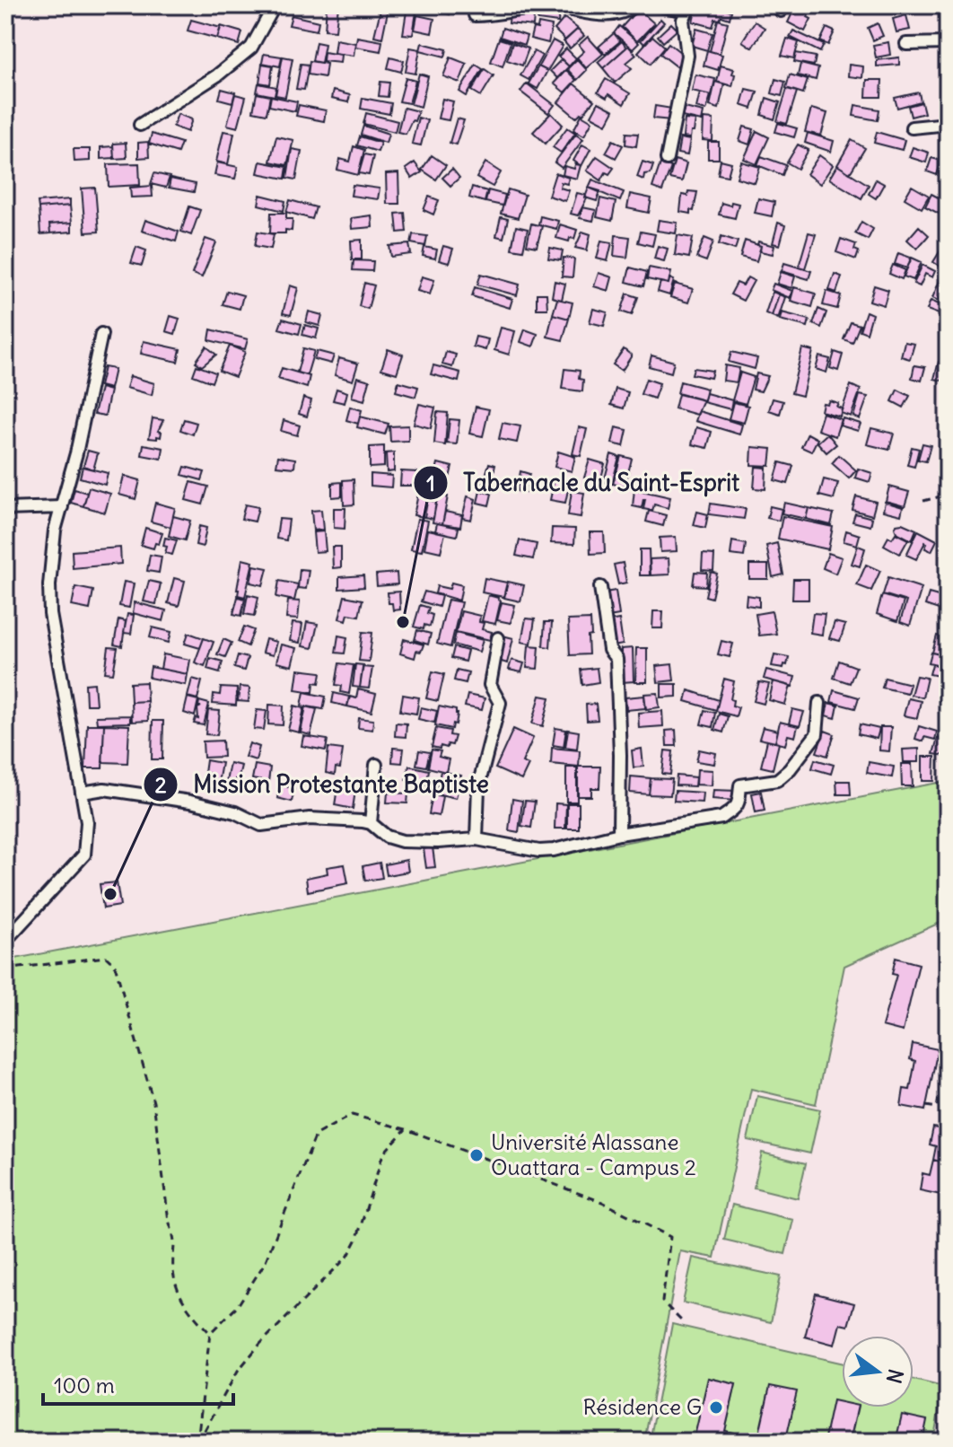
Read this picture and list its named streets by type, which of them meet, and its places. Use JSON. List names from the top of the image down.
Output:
{
  "places": [
    "Tabernacle du Saint-Esprit",
    "Mission Protestante Baptiste",
    "Université Alassane Ouattara - Campus 2",
    "Résidence G"
  ],
  "scale_bar": "100 m",
  "north": "right"
}
